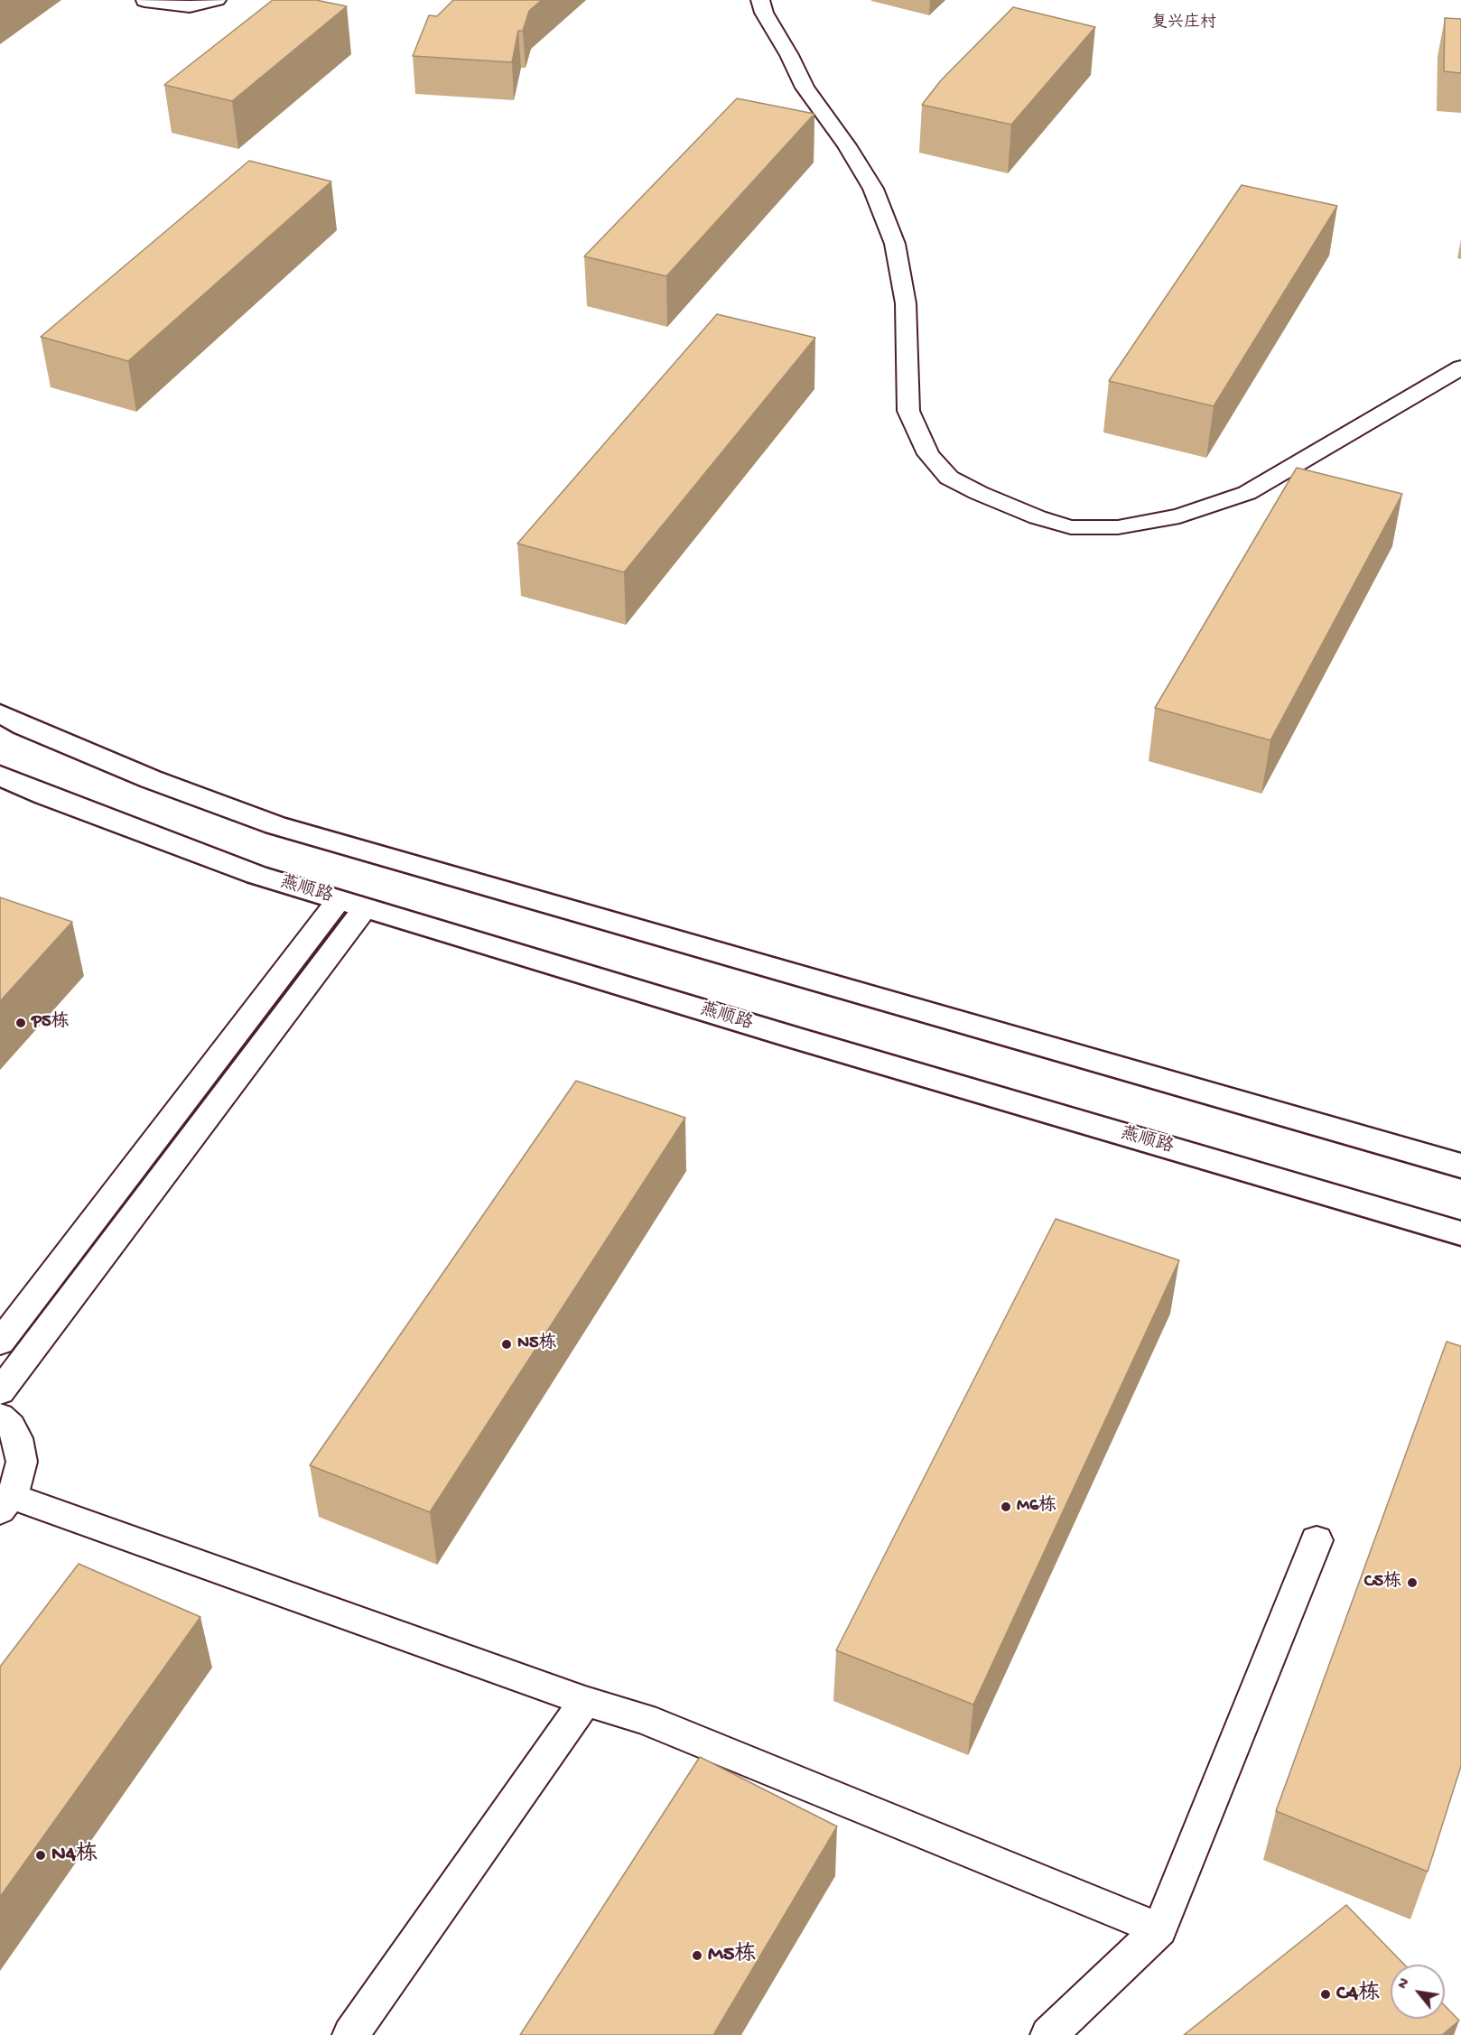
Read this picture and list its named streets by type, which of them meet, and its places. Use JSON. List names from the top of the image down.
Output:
{
  "streets": {
    "main road": ["燕顺路"]
  },
  "districts": ["复兴庄村"],
  "places": [
    "P5栋",
    "N5栋",
    "M6栋",
    "C5栋",
    "N4栋",
    "M5栋",
    "C4栋"
  ],
  "north": "top left"
}
